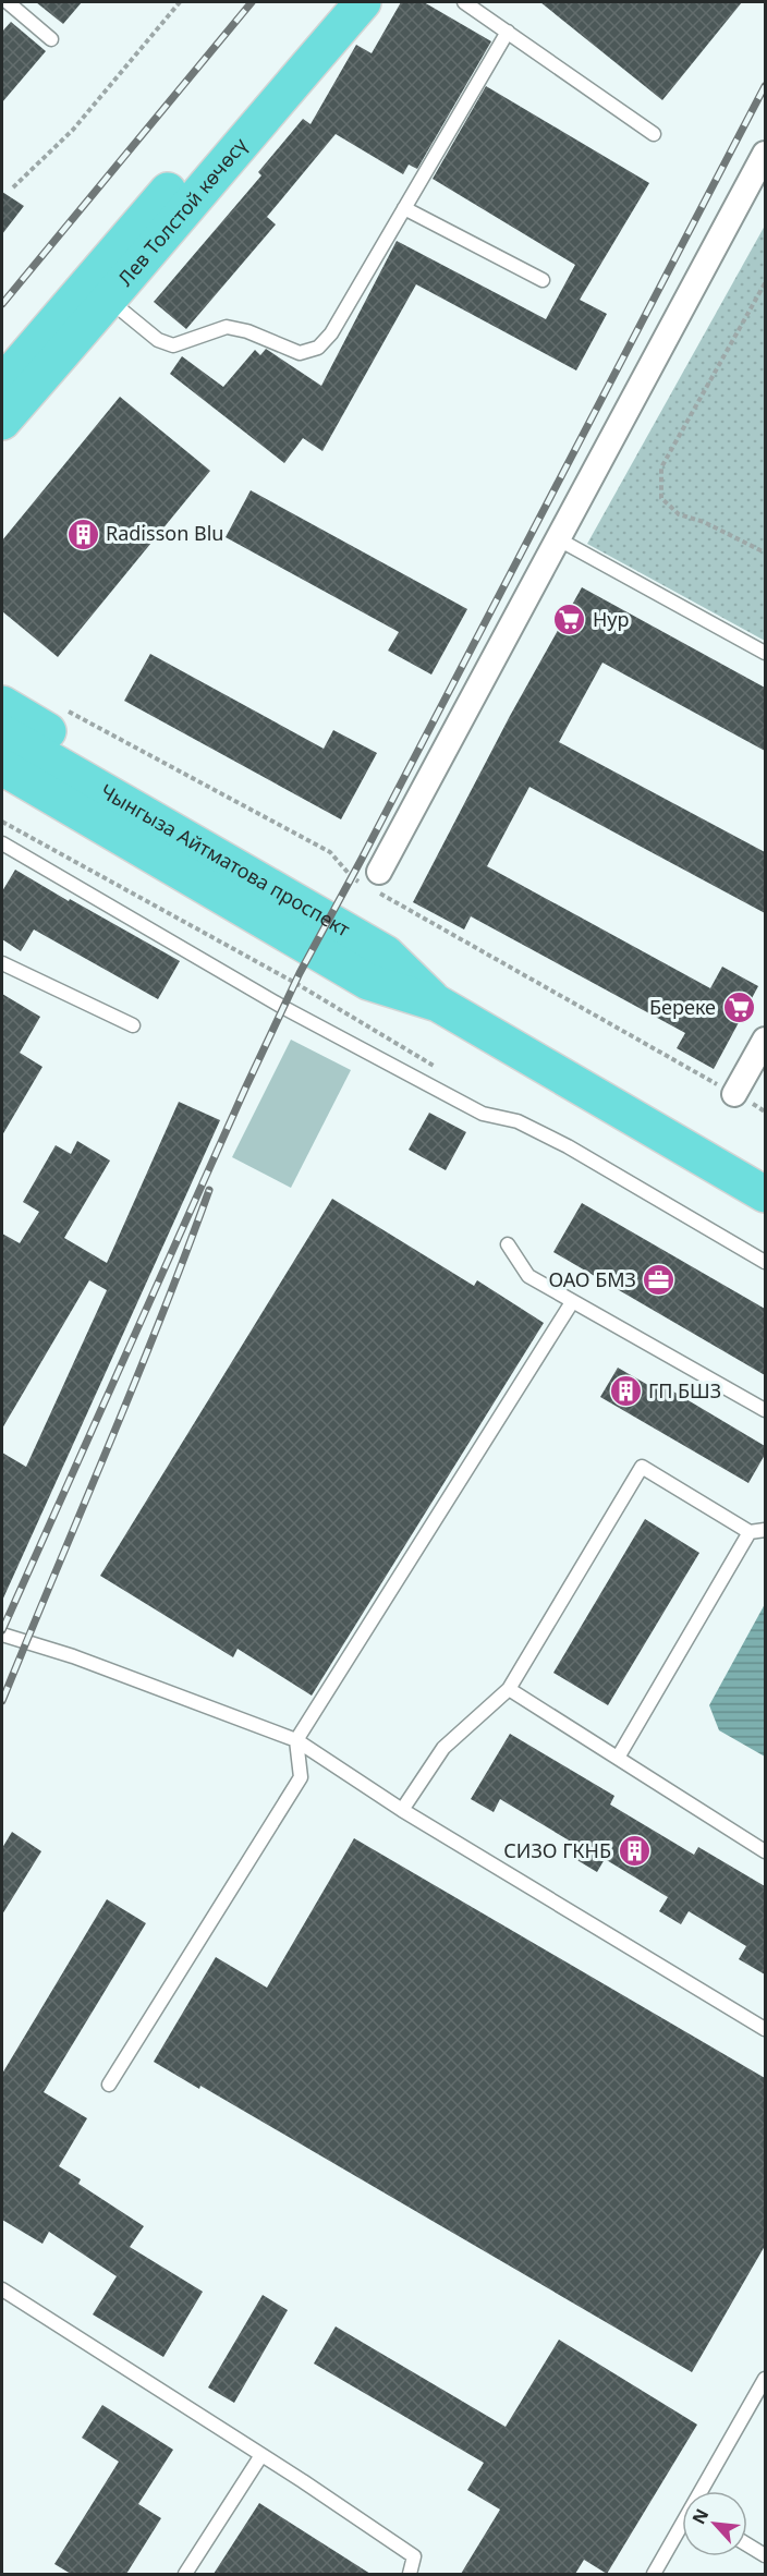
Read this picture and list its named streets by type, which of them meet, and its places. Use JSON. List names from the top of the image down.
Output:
{
  "streets": {
    "main road": ["Лев Толстой көчөсү", "Чынгыза Айтматова проспект"]
  },
  "places": {
    "building": ["Radisson Blu", "ГП БШЗ", "СИЗО ГКНБ"],
    "supermarket": ["Нур", "Береке"],
    "office": ["ОАО БМЗ"]
  },
  "north": "top left"
}
